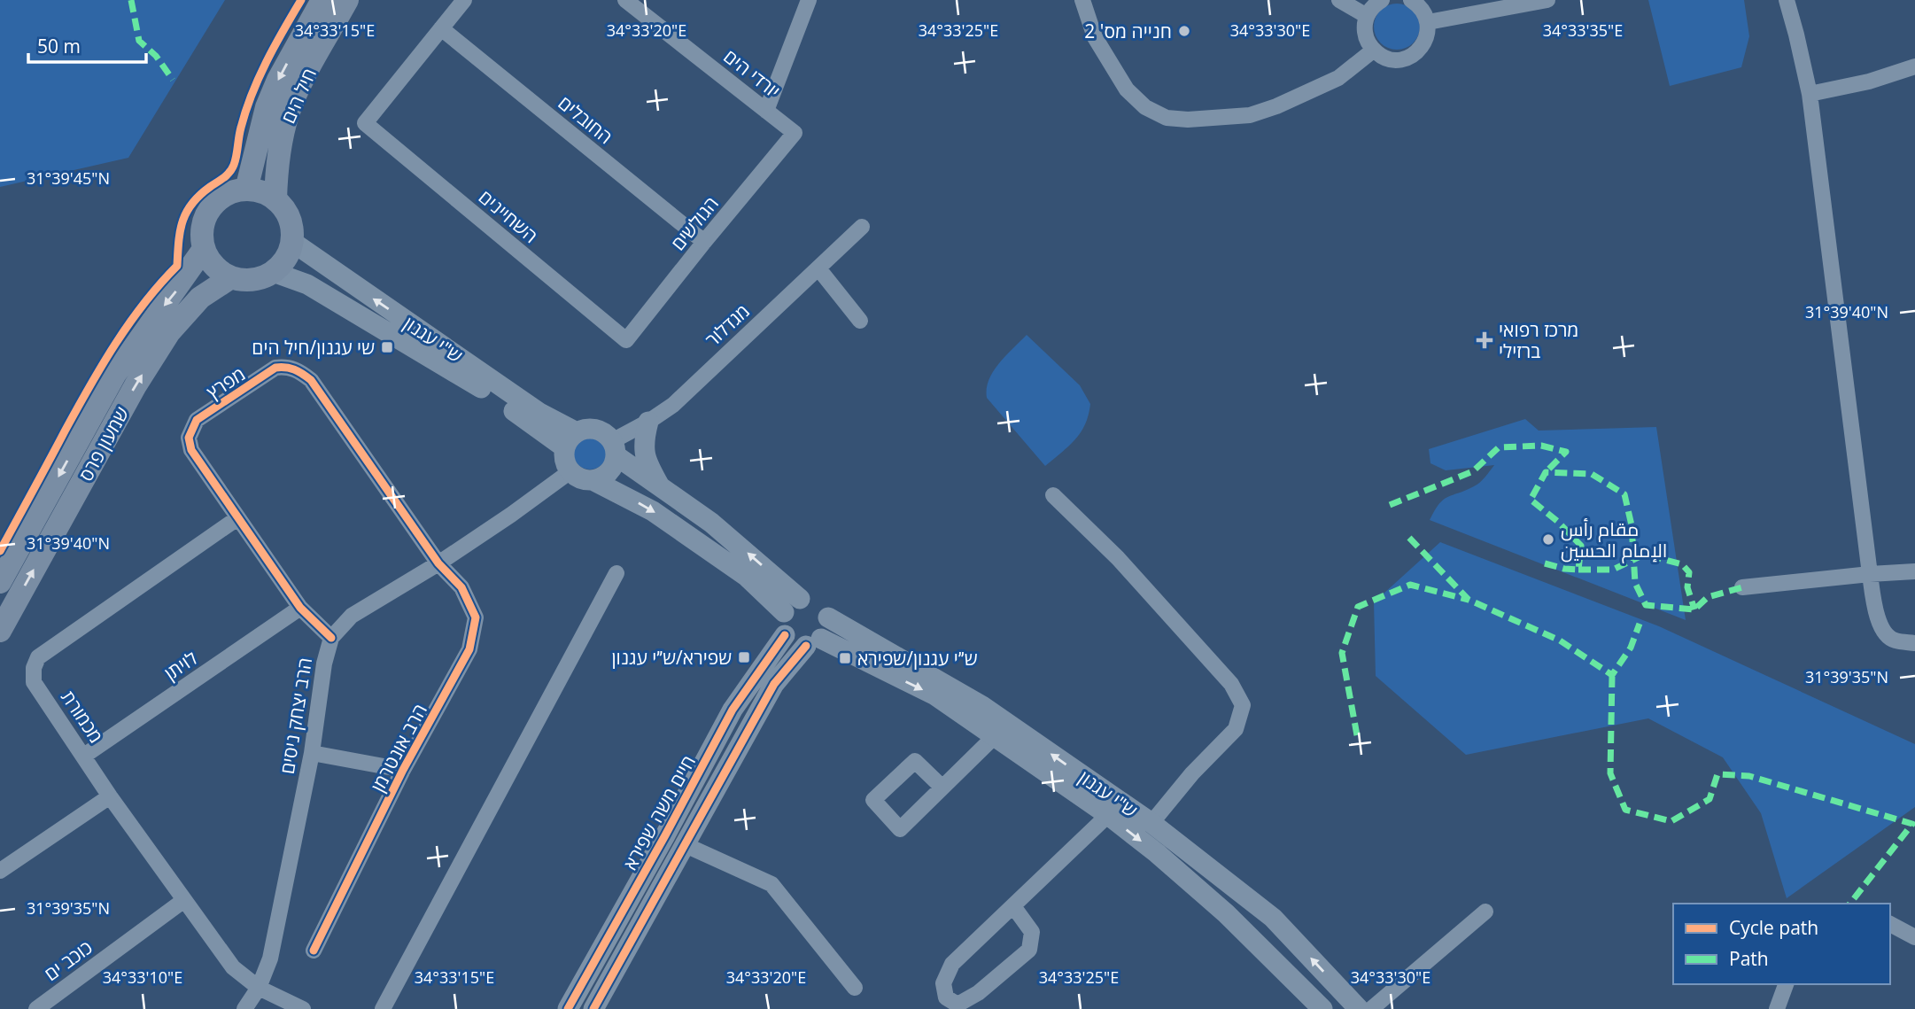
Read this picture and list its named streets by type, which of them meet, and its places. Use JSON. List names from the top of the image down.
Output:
{
  "streets": {
    "main road": ["חיל הים", "שמעון פרס"],
    "street": [
      "יורדי הים",
      "החובלים",
      "השחיינים",
      "הגולשים",
      "מגדלור",
      "ש\"י עגנון",
      "מפרץ",
      "לויתן",
      "הרב יצחק ניסים",
      "מכמורת",
      "הרב אונטרמן",
      "חיים משה שפירא",
      "כוכב ים"
    ]
  },
  "crossings": [
    ["יורדי הים", "הגולשים"],
    ["חיל הים", "ש\"י עגנון"],
    ["חיל הים", "שמעון פרס"],
    ["החובלים", "השחיינים"],
    ["החובלים", "הגולשים"],
    ["השחיינים", "הגולשים"],
    ["מגדלור", "ש\"י עגנון"],
    ["מגדלור", "הרב יצחק ניסים"],
    ["ש\"י עגנון", "שמעון פרס"],
    ["ש\"י עגנון", "הרב יצחק ניסים"],
    ["ש\"י עגנון", "חיים משה שפירא"],
    ["מפרץ", "לויתן"],
    ["מפרץ", "הרב יצחק ניסים"],
    ["מפרץ", "מכמורת"],
    ["מפרץ", "הרב אונטרמן"],
    ["לויתן", "מכמורת"],
    ["הרב יצחק ניסים", "מכמורת"],
    ["הרב יצחק ניסים", "הרב אונטרמן"],
    ["מכמורת", "כוכב ים"]
  ],
  "places": {
    "other": ["חנייה מס' 2", "مقام رأس الإمام الحسين"],
    "health": ["מרכז רפואי ברזילי"],
    "transit": ["שי עגנון/חיל הים", "שפירא/ש״י עגנון", "ש״י עגנון/שפירא"]
  },
  "legend": ["Cycle path", "Path"],
  "scale_bar": "50 m",
  "coordinates": [
    "34°33'15\"E",
    "34°33'20\"E",
    "34°33'25\"E",
    "34°33'30\"E",
    "34°33'35\"E",
    "31°39'45\"N",
    "31°39'40\"N",
    "31°39'35\"N",
    "34°33'10\"E"
  ]
}
